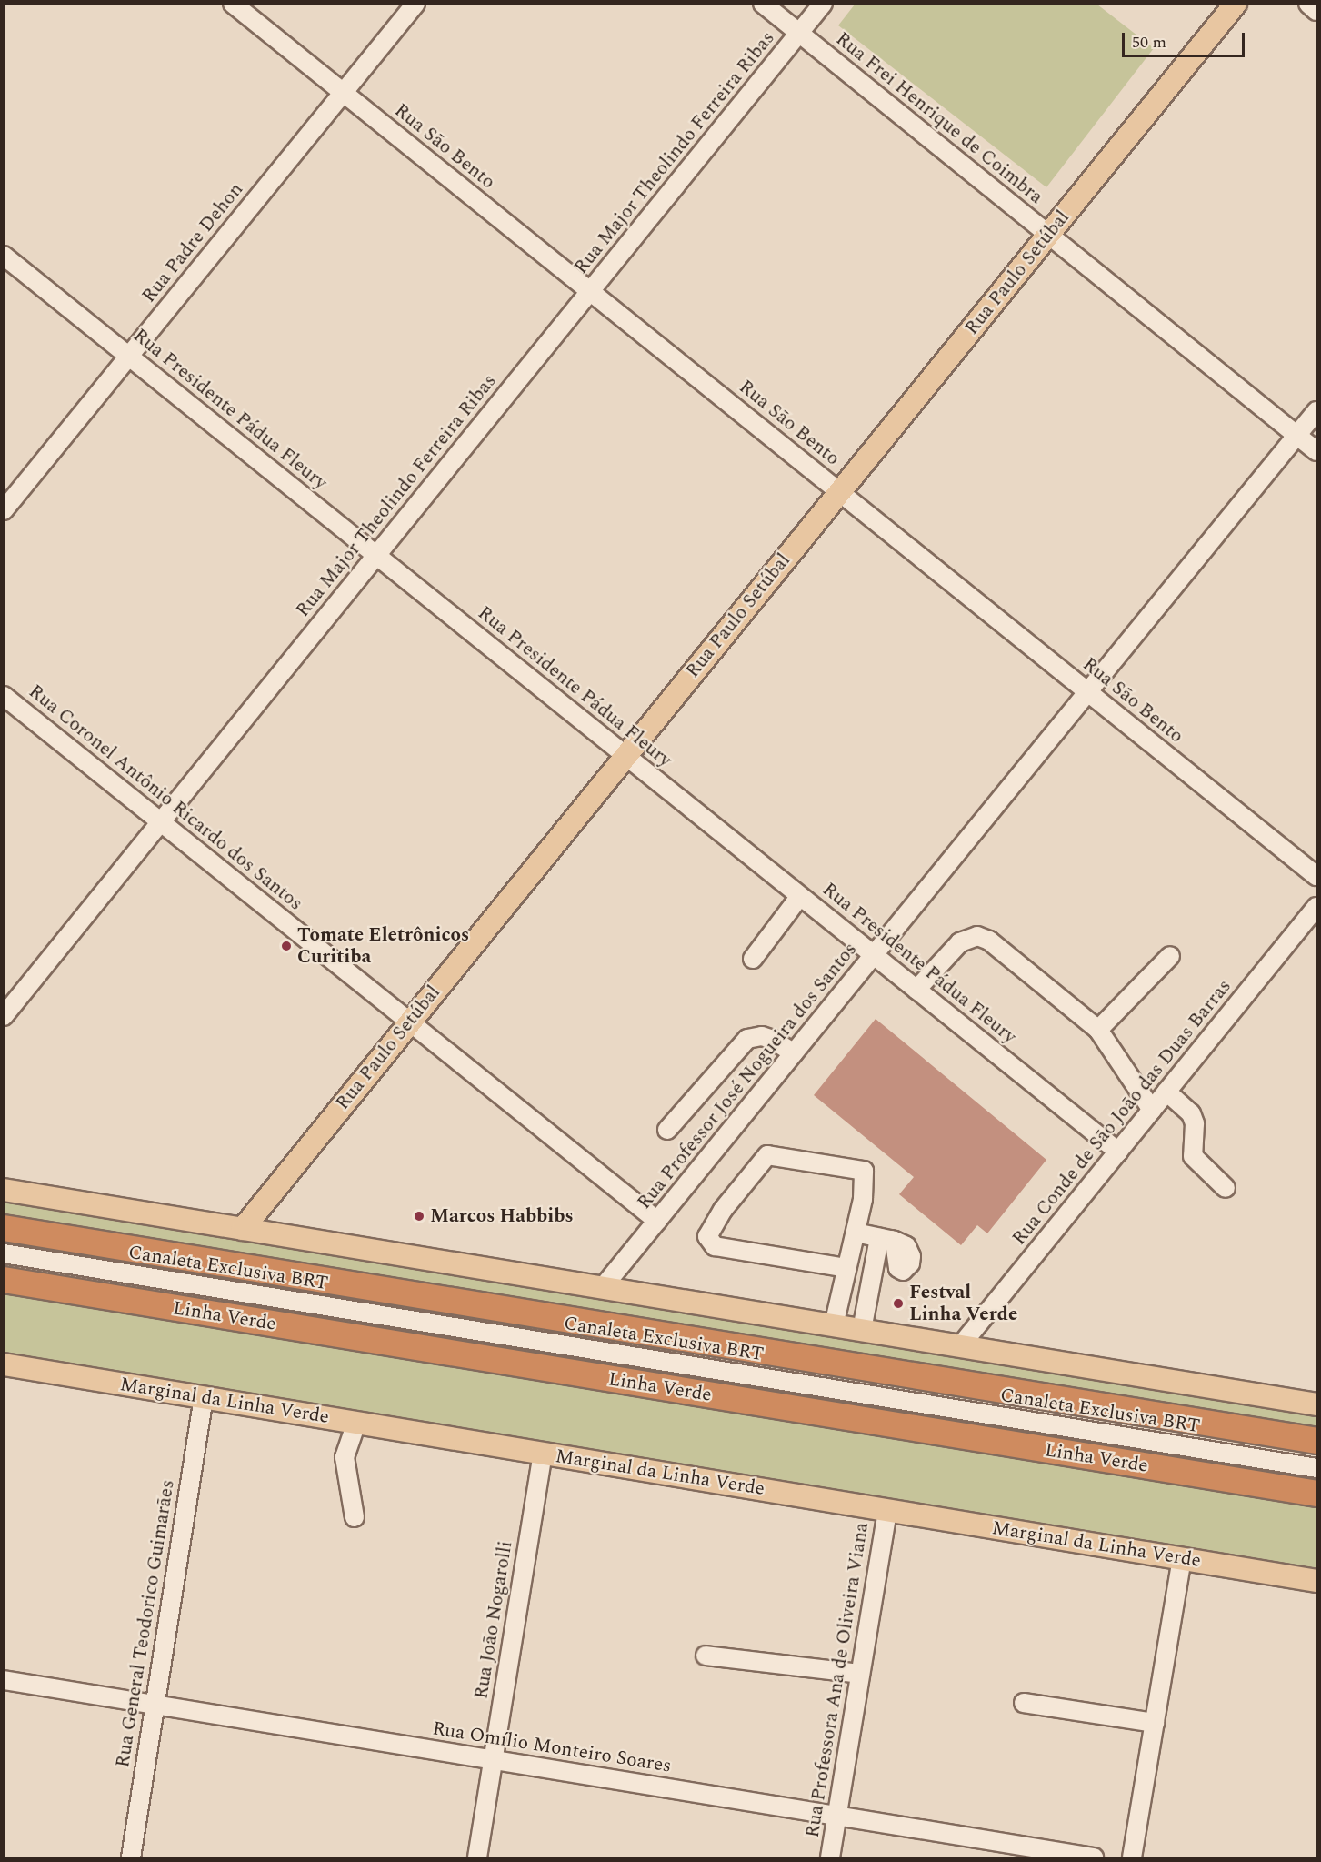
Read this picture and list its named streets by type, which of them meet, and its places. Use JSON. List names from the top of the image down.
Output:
{
  "streets": {
    "highway": ["Linha Verde"],
    "main road": ["Rua Paulo Setúbal", "Marginal da Linha Verde"],
    "street": [
      "Rua Frei Henrique de Coimbra",
      "Rua São Bento",
      "Rua Major Theolindo Ferreira Ribas",
      "Rua Padre Dehon",
      "Rua Presidente Pádua Fleury",
      "Rua Coronel Antônio Ricardo dos Santos",
      "Rua Professor José Nogueira dos Santos",
      "Rua Conde de São João das Duas Barras",
      "Canaleta Exclusiva BRT",
      "Rua João Nogarolli",
      "Rua General Teodorico Guimarães",
      "Rua Professora Ana de Oliveira Viana",
      "Rua Omílio Monteiro Soares"
    ]
  },
  "crossings": [
    ["Rua Frei Henrique de Coimbra", "Rua Major Theolindo Ferreira Ribas"],
    ["Rua Frei Henrique de Coimbra", "Rua Paulo Setúbal"],
    ["Rua Frei Henrique de Coimbra", "Rua Professor José Nogueira dos Santos"],
    ["Rua São Bento", "Rua Major Theolindo Ferreira Ribas"],
    ["Rua São Bento", "Rua Padre Dehon"],
    ["Rua São Bento", "Rua Paulo Setúbal"],
    ["Rua São Bento", "Rua Professor José Nogueira dos Santos"],
    ["Rua Major Theolindo Ferreira Ribas", "Rua Presidente Pádua Fleury"],
    ["Rua Major Theolindo Ferreira Ribas", "Rua Coronel Antônio Ricardo dos Santos"],
    ["Rua Padre Dehon", "Rua Presidente Pádua Fleury"],
    ["Rua Paulo Setúbal", "Rua Presidente Pádua Fleury"],
    ["Rua Paulo Setúbal", "Rua Coronel Antônio Ricardo dos Santos"],
    ["Rua Presidente Pádua Fleury", "Rua Professor José Nogueira dos Santos"],
    ["Rua Presidente Pádua Fleury", "Rua Conde de São João das Duas Barras"],
    ["Rua Coronel Antônio Ricardo dos Santos", "Rua Professor José Nogueira dos Santos"],
    ["Marginal da Linha Verde", "Rua João Nogarolli"],
    ["Marginal da Linha Verde", "Rua General Teodorico Guimarães"],
    ["Marginal da Linha Verde", "Rua Professora Ana de Oliveira Viana"],
    ["Rua João Nogarolli", "Rua Omílio Monteiro Soares"],
    ["Rua General Teodorico Guimarães", "Rua Omílio Monteiro Soares"],
    ["Rua Professora Ana de Oliveira Viana", "Rua Omílio Monteiro Soares"]
  ],
  "places": ["Tomate Eletrônicos Curitiba", "Marcos Habbibs", "Festval Linha Verde"],
  "scale_bar": "50 m"
}
